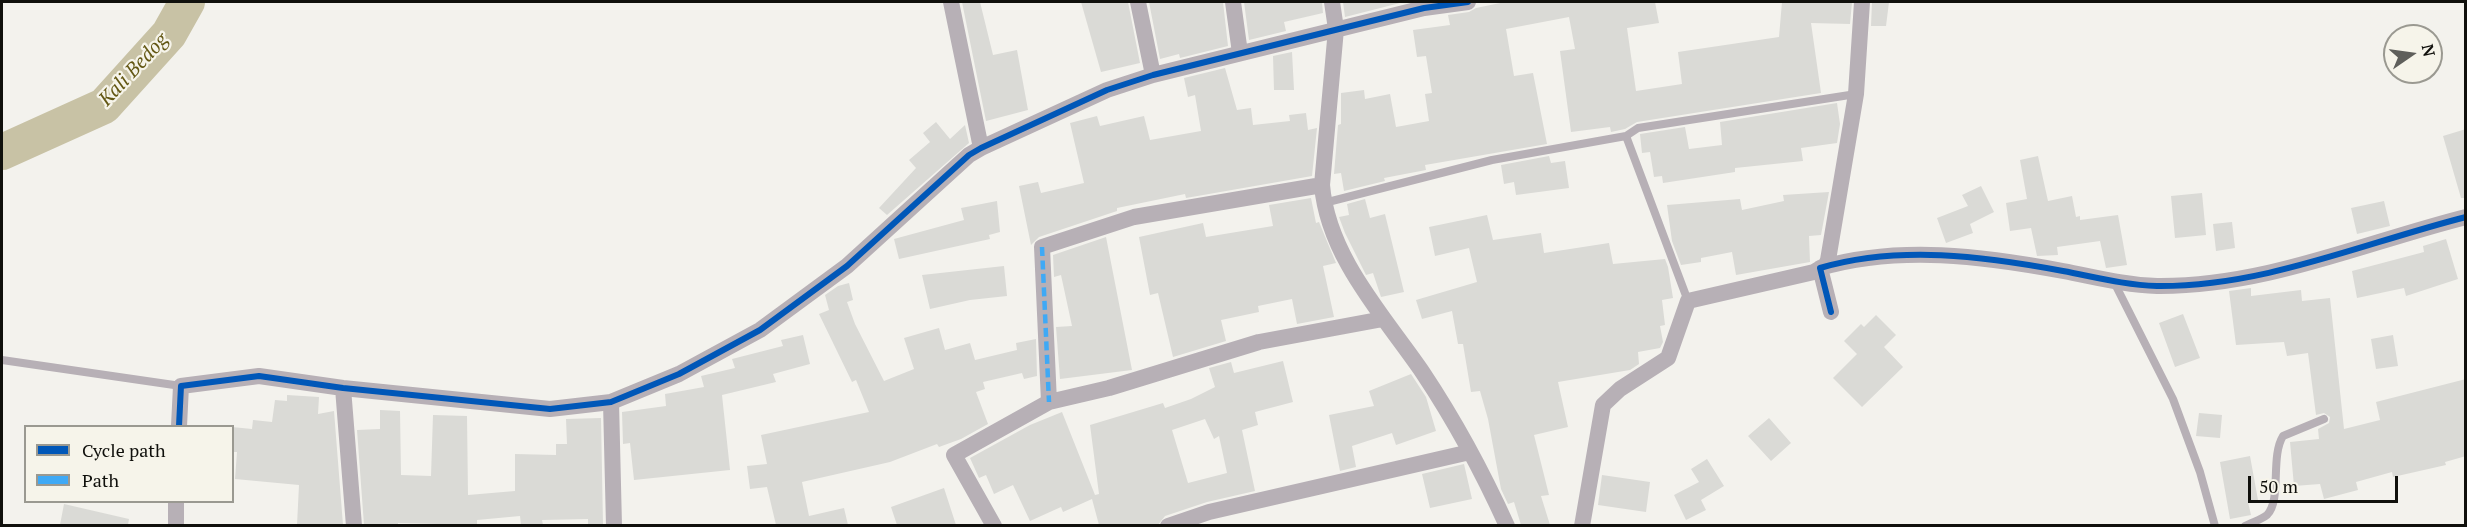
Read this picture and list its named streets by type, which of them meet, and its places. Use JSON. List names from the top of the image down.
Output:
{
  "water": ["Kali Bedog"],
  "legend": ["Cycle path", "Path"],
  "scale_bar": "50 m",
  "north": "right"
}
